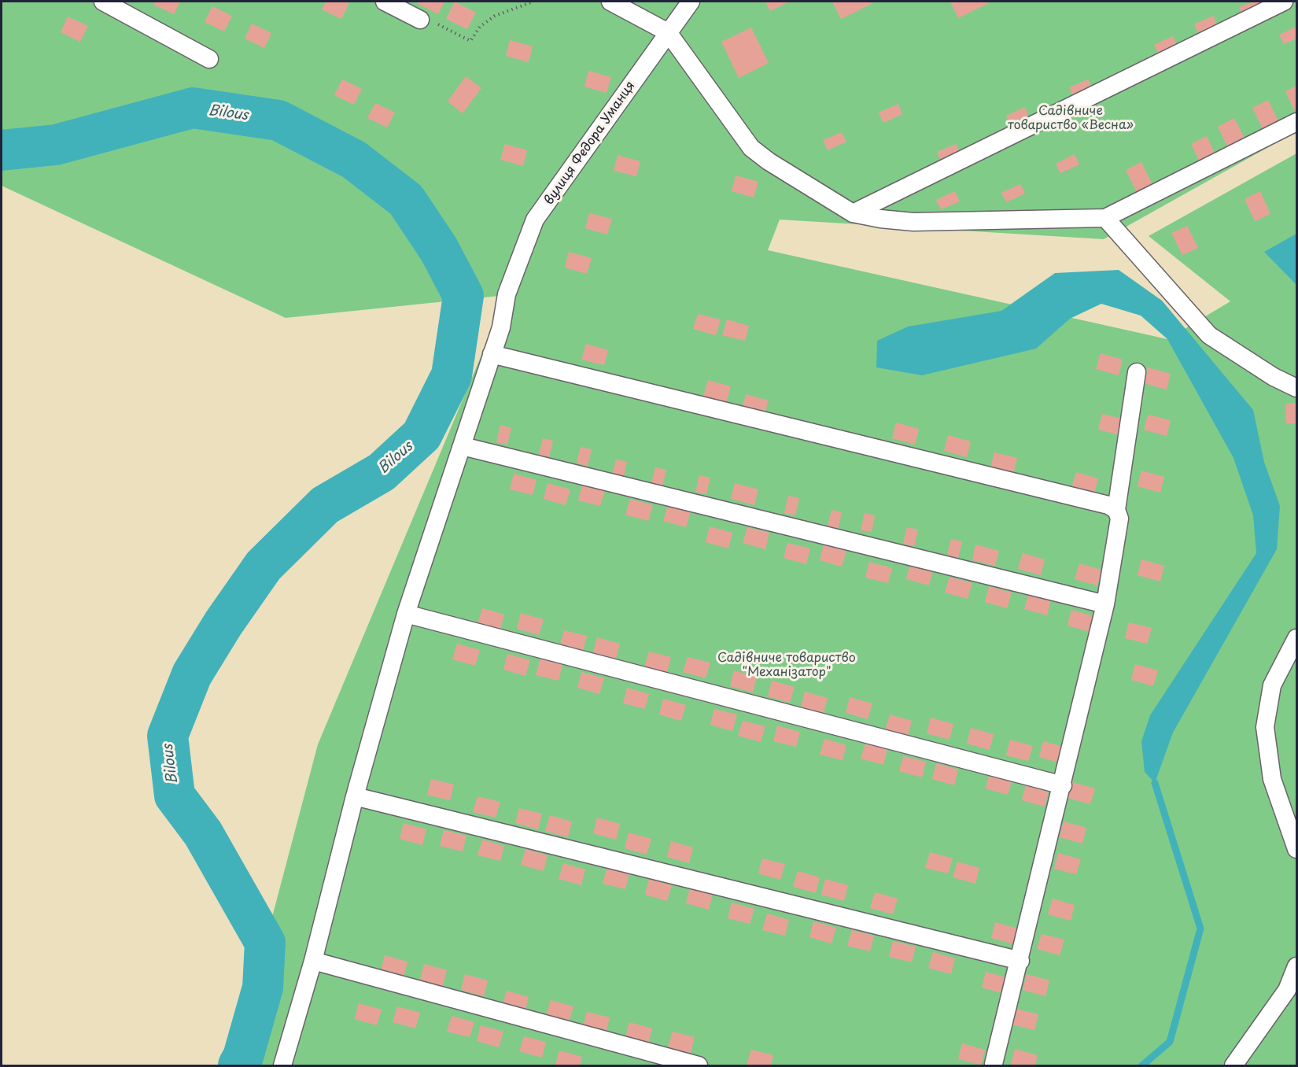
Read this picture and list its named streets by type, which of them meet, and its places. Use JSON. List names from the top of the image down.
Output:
{
  "streets": {
    "street": ["вулиця Федора Уманця"]
  },
  "water": ["Bilous"],
  "parks": ["Садівниче товариство «Весна»", "Садівниче товариство \"Механізатор\""]
}
